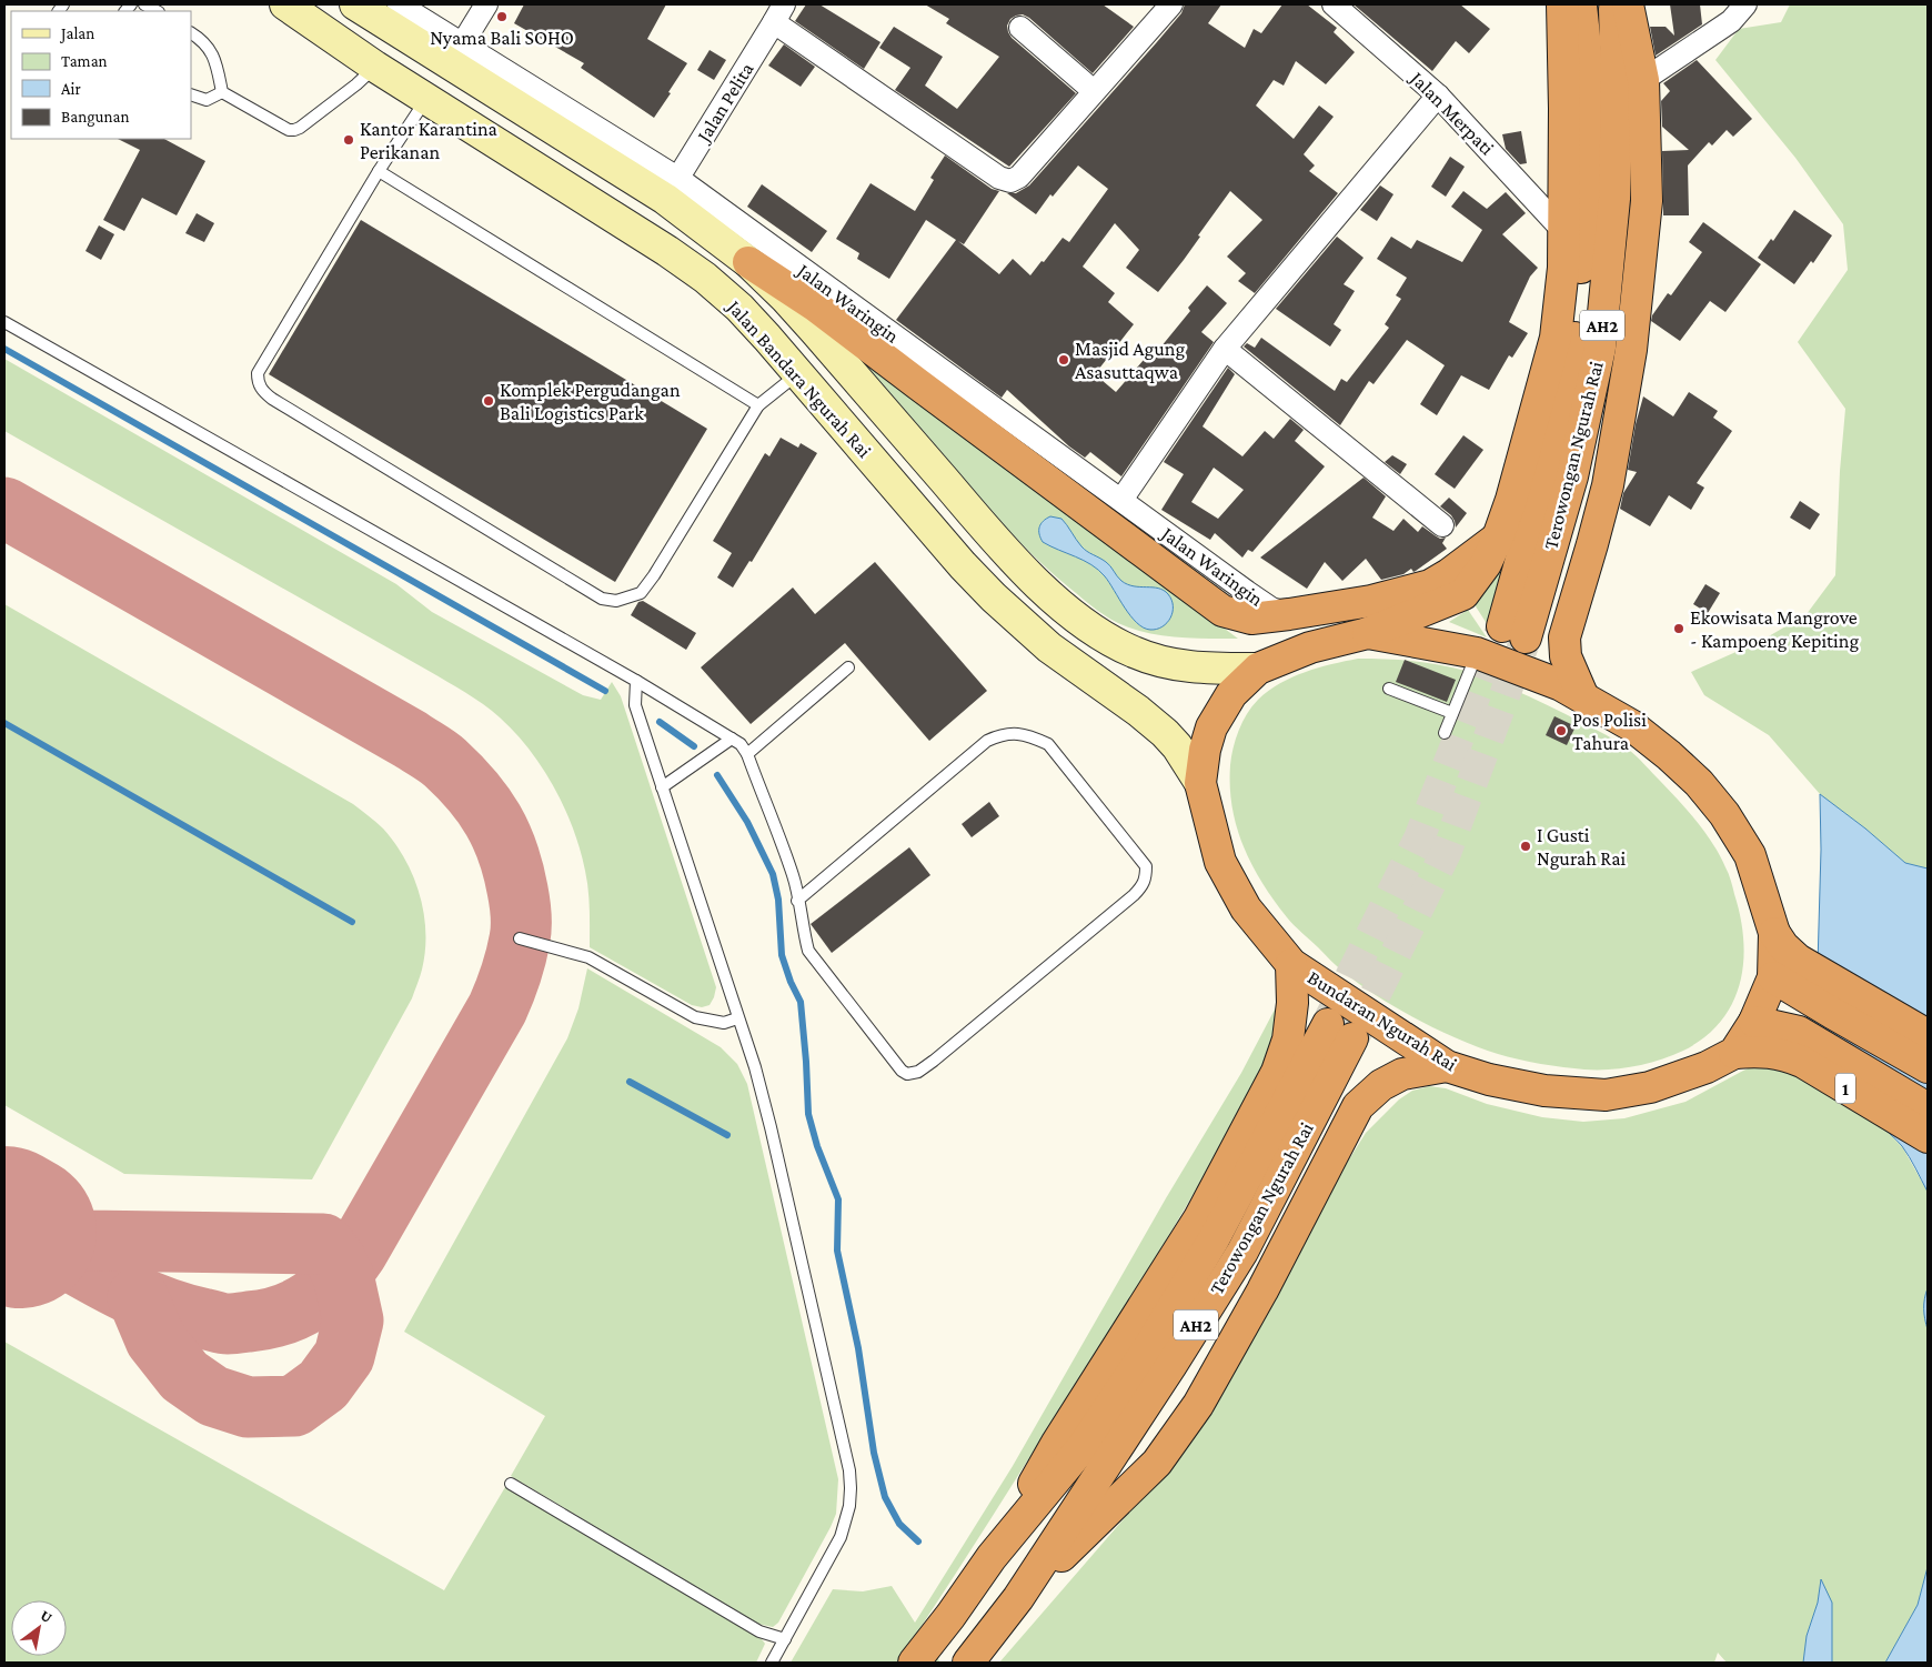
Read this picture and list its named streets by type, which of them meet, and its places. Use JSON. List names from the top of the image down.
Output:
{
  "streets": {
    "highway": [
      "AH2",
      "Terowongan Ngurah Rai",
      "Bundaran Ngurah Rai",
      "1"
    ],
    "main road": ["Jalan Bandara Ngurah Rai"],
    "street": ["Jalan Pelita", "Jalan Merpati", "Jalan Waringin"]
  },
  "crossings": [
    ["Jalan Pelita", "Jalan Waringin"],
    ["Jalan Pelita", "Jalan Bandara Ngurah Rai"],
    ["Jalan Waringin", "Jalan Bandara Ngurah Rai"],
    ["AH2", "Terowongan Ngurah Rai"],
    ["Jalan Bandara Ngurah Rai", "Bundaran Ngurah Rai"],
    ["Bundaran Ngurah Rai", "1"]
  ],
  "places": [
    "Nyama Bali SOHO",
    "Kantor Karantina Perikanan",
    "Masjid Agung Asasuttaqwa",
    "Komplek Pergudangan Bali Logistics Park",
    "Ekowisata Mangrove - Kampoeng Kepiting",
    "Pos Polisi Tahura",
    "I Gusti Ngurah Rai"
  ],
  "legend": [
    "Jalan",
    "Taman",
    "Air",
    "Bangunan"
  ],
  "north": "top right"
}
